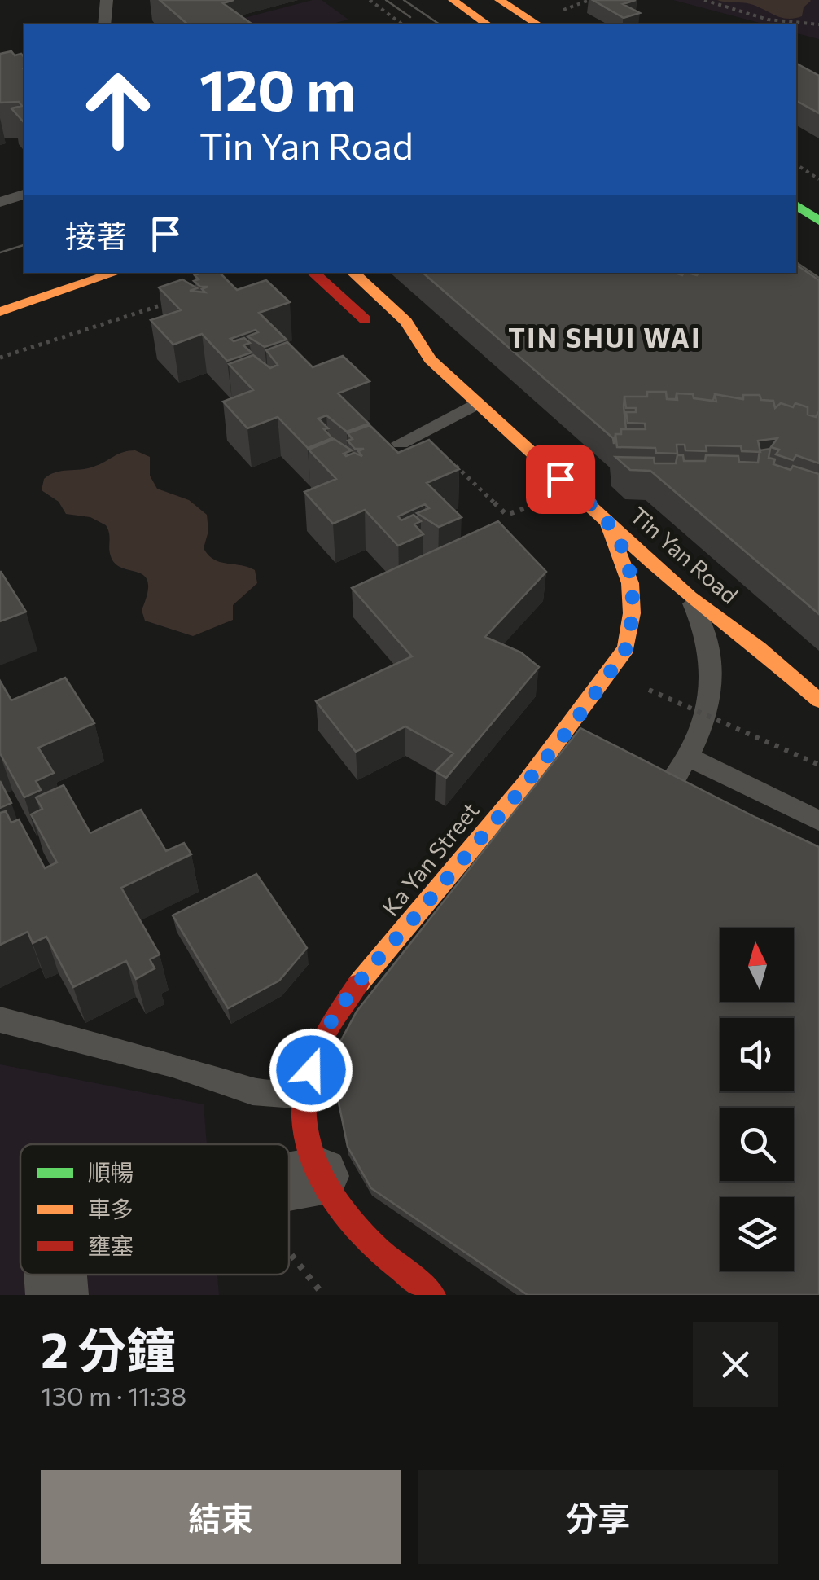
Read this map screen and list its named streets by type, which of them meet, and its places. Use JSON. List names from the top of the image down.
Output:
{
  "streets": {
    "main road": ["Tin Yan Road", "Ka Yan Street"]
  },
  "crossings": [
    ["Tin Yan Road", "Ka Yan Street"]
  ],
  "districts": ["TIN SHUI WAI"],
  "legend": ["順暢", "車多", "壅塞"],
  "north": "top",
  "page": {
    "turn": ["120 m", "Tin Yan Road"],
    "then": "接著",
    "heading": ["2 分鐘", "130 m · 11:38"],
    "buttons": ["結束", "分享"]
  }
}
